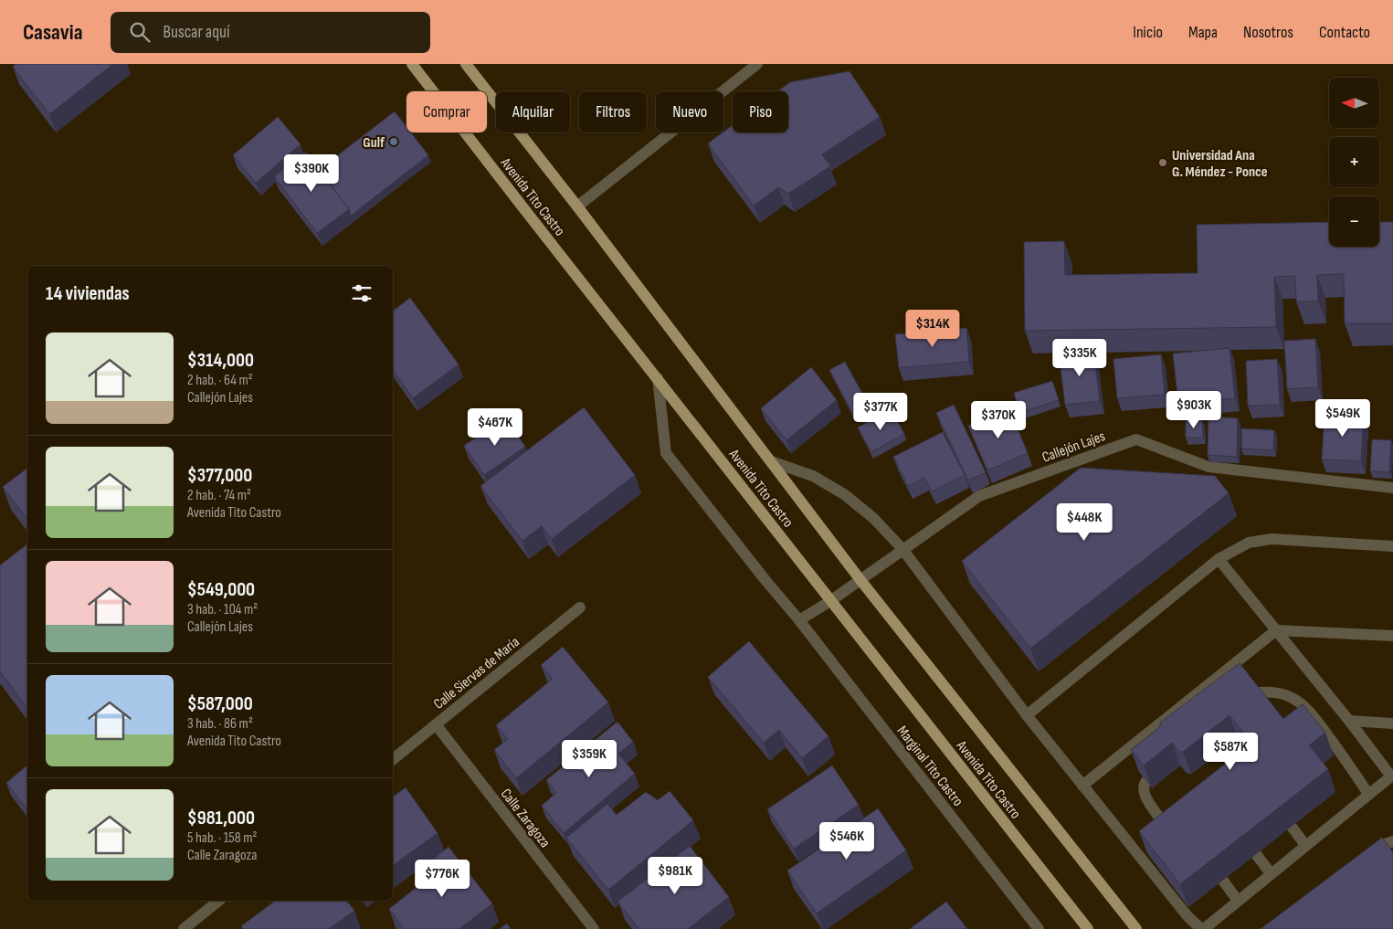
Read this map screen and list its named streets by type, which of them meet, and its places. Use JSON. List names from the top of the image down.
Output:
{
  "streets": {
    "main road": ["Avenida Tito Castro"],
    "street": [
      "Callejón Lajes",
      "Calle Siervas de María",
      "Marginal Tito Castro",
      "Calle Zaragoza"
    ]
  },
  "crossings": [
    ["Avenida Tito Castro", "Callejón Lajes"],
    ["Avenida Tito Castro", "Marginal Tito Castro"],
    ["Callejón Lajes", "Marginal Tito Castro"],
    ["Calle Siervas de María", "Calle Zaragoza"]
  ],
  "places": ["Gulf", "Universidad Ana G. Méndez - Ponce"],
  "north": "left",
  "page": {
    "header": "Casavia",
    "search": "Buscar aquí",
    "nav": [
      "Inicio",
      "Mapa",
      "Nosotros",
      "Contacto"
    ],
    "map_buttons": ["+", "−"],
    "chip": [
      "Comprar",
      "Alquilar",
      "Filtros",
      "Nuevo",
      "Piso"
    ],
    "price": [
      "$390K",
      "$314K",
      "$335K",
      "$903K",
      "$377K",
      "$549K",
      "$370K",
      "$467K",
      "$448K",
      "$587K",
      "$359K",
      "$546K",
      "$981K",
      "$776K"
    ],
    "heading": "14 viviendas",
    "list": [
      {
        "name": "$314,000",
        "note": "2 hab. · 64 m² · Callejón Lajes"
      },
      {
        "name": "$377,000",
        "note": "2 hab. · 74 m² · Avenida Tito Castro"
      },
      {
        "name": "$549,000",
        "note": "3 hab. · 104 m² · Callejón Lajes"
      },
      {
        "name": "$587,000",
        "note": "3 hab. · 86 m² · Avenida Tito Castro"
      },
      {
        "name": "$981,000",
        "note": "5 hab. · 158 m² · Calle Zaragoza"
      }
    ]
  }
}
